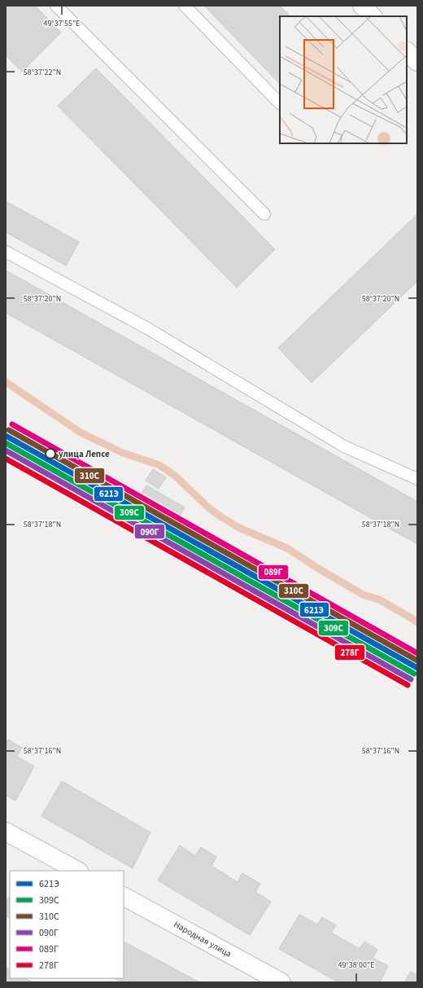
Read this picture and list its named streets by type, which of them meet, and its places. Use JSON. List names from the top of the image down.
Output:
{
  "streets": {
    "street": ["Народная улица"]
  },
  "places": ["улица Лепсе"],
  "lines": [
    "transit line 089Г",
    "transit line 310С",
    "transit line 621Э",
    "transit line 309С",
    "transit line 090Г",
    "transit line 278Г"
  ],
  "legend": [
    "621Э",
    "309С",
    "310С",
    "090Г",
    "089Г",
    "278Г"
  ],
  "coordinates": [
    "49°37'55\"E",
    "58°37'22\"N",
    "58°37'20\"N",
    "58°37'18\"N",
    "58°37'16\"N",
    "49°38'00\"E"
  ]
}
